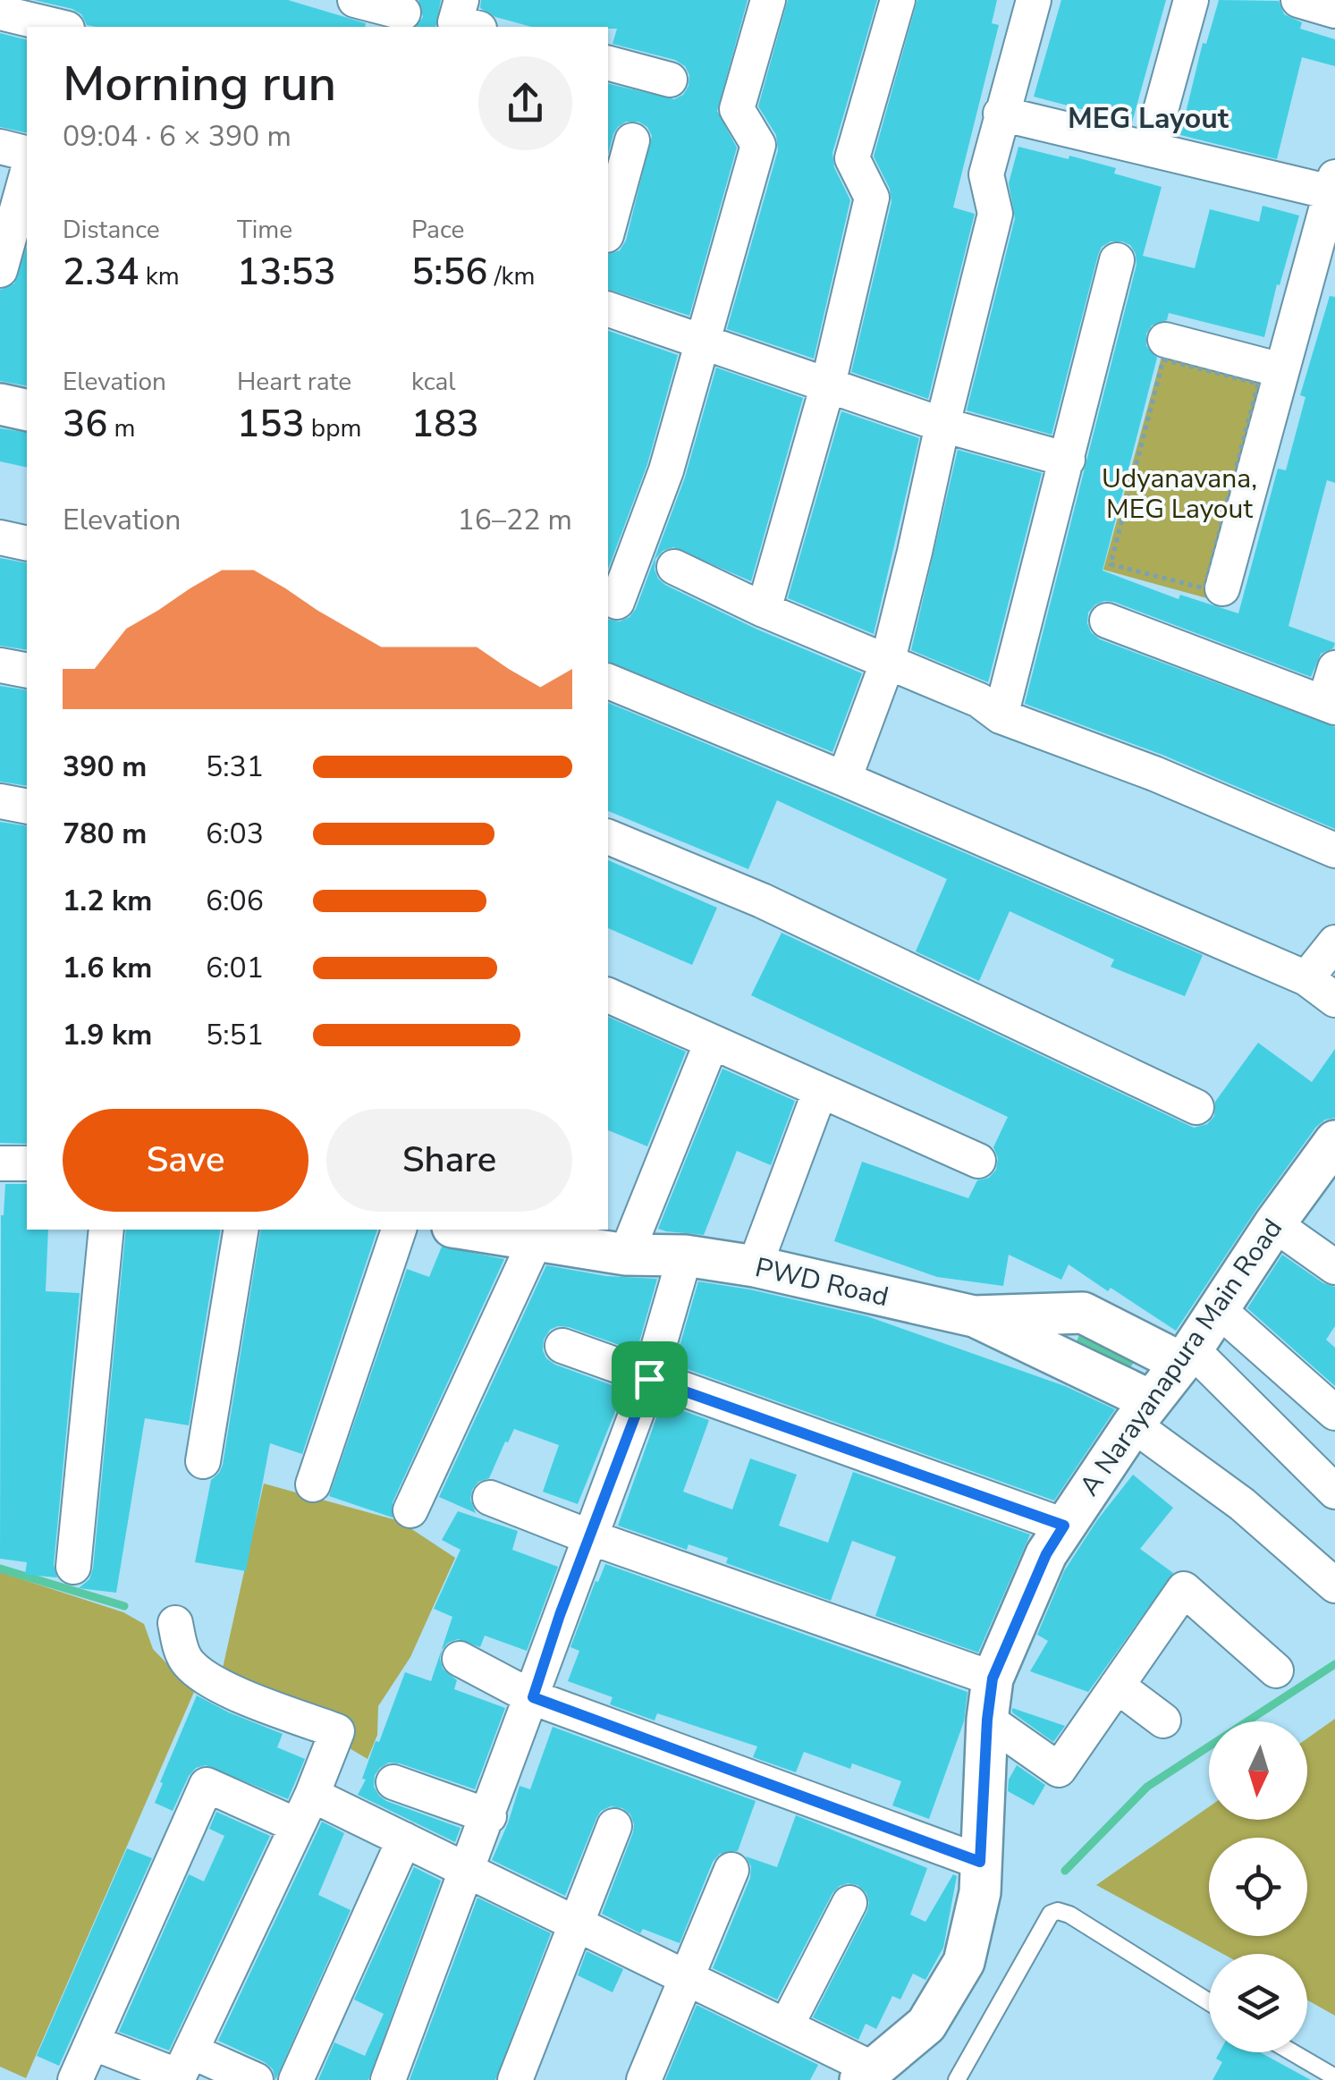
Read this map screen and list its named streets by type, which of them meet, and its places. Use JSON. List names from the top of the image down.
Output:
{
  "streets": {
    "street": ["PWD Road", "A Narayanapura Main Road"]
  },
  "crossings": [
    ["PWD Road", "A Narayanapura Main Road"]
  ],
  "districts": ["MEG Layout"],
  "parks": ["Udyanavana, MEG Layout"],
  "north": "bottom",
  "page": {
    "heading": ["Morning run", "09:04 · 6 × 390 m"],
    "stats": [
      ["Distance", "2.34 km"],
      ["Time", "13:53"],
      ["Pace", "5:56 /km"],
      ["Elevation", "36 m"],
      ["Heart rate", "153 bpm"],
      ["kcal", "183"]
    ],
    "chart": ["Elevation", "16–22 m"],
    "list": [
      {
        "name": "390 m",
        "note": "5:31"
      },
      {
        "name": "780 m",
        "note": "6:03"
      },
      {
        "name": "1.2 km",
        "note": "6:06"
      },
      {
        "name": "1.6 km",
        "note": "6:01"
      },
      {
        "name": "1.9 km",
        "note": "5:51"
      }
    ],
    "buttons": ["Save", "Share"]
  }
}
